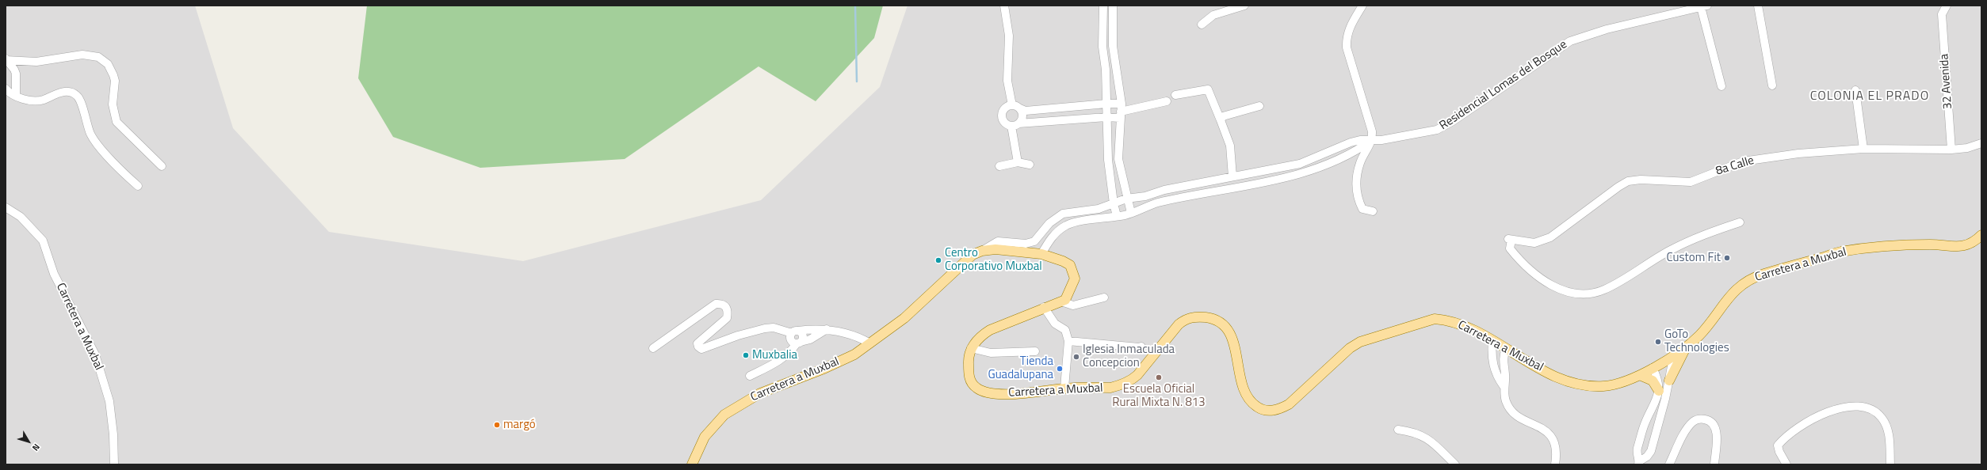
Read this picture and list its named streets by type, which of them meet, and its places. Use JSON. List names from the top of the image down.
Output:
{
  "streets": {
    "main road": ["Carretera a Muxbal"],
    "street": ["32 Avenida", "Residencial Lomas del Bosque", "8a Calle"]
  },
  "crossings": [
    ["32 Avenida", "8a Calle"],
    ["Residencial Lomas del Bosque", "Carretera a Muxbal"]
  ],
  "districts": ["COLONIA EL PRADO"],
  "places": [
    "Custom Fit",
    "Centro Corporativo Muxbal",
    "GoTo Technologies",
    "Muxbalia",
    "Iglesia Inmaculada Concepcion",
    "Tienda Guadalupana",
    "Escuela Oficial Rural Mixta N. 813",
    "margó"
  ],
  "north": "bottom right"
}
